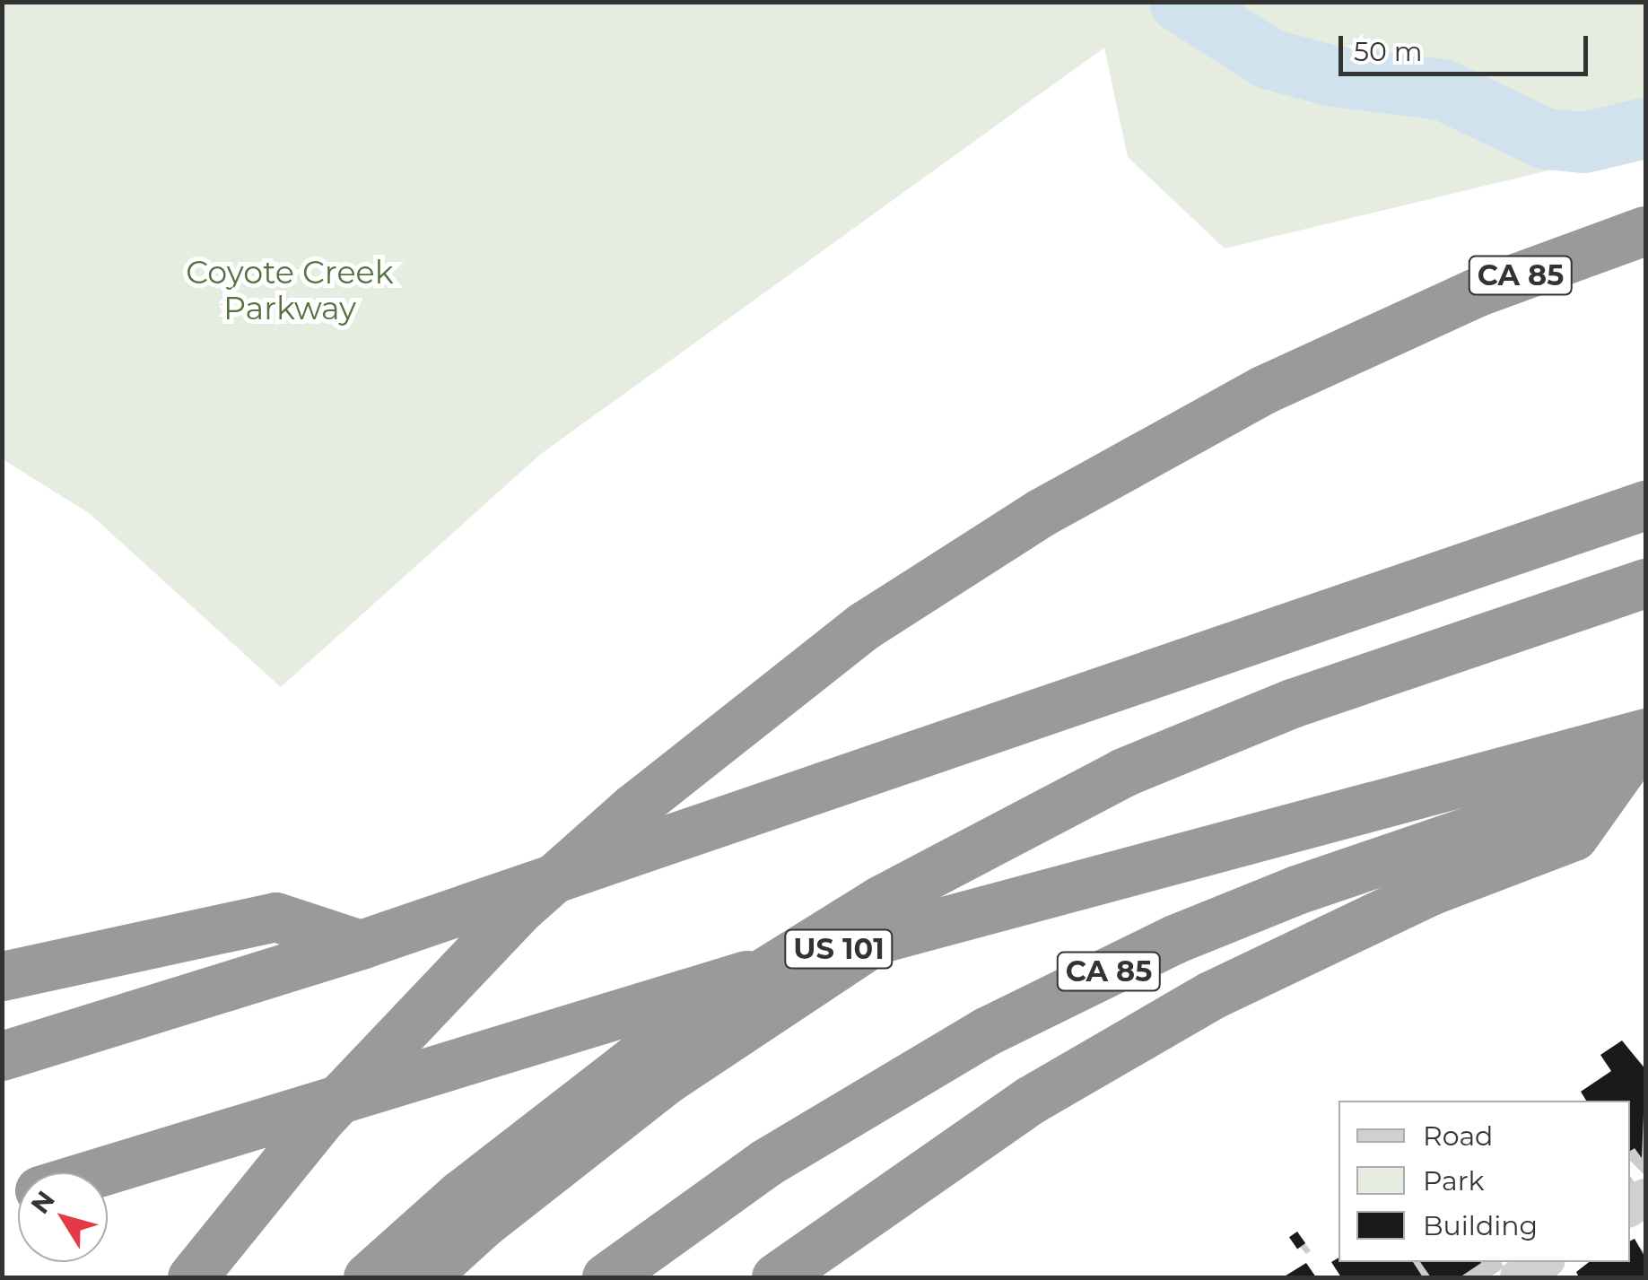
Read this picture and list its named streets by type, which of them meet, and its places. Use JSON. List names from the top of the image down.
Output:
{
  "streets": {
    "highway": ["CA 85", "US 101"]
  },
  "crossings": [
    ["CA 85", "US 101"]
  ],
  "parks": ["Coyote Creek Parkway"],
  "legend": ["Road", "Park", "Building"],
  "scale_bar": "50 m",
  "north": "top left"
}
